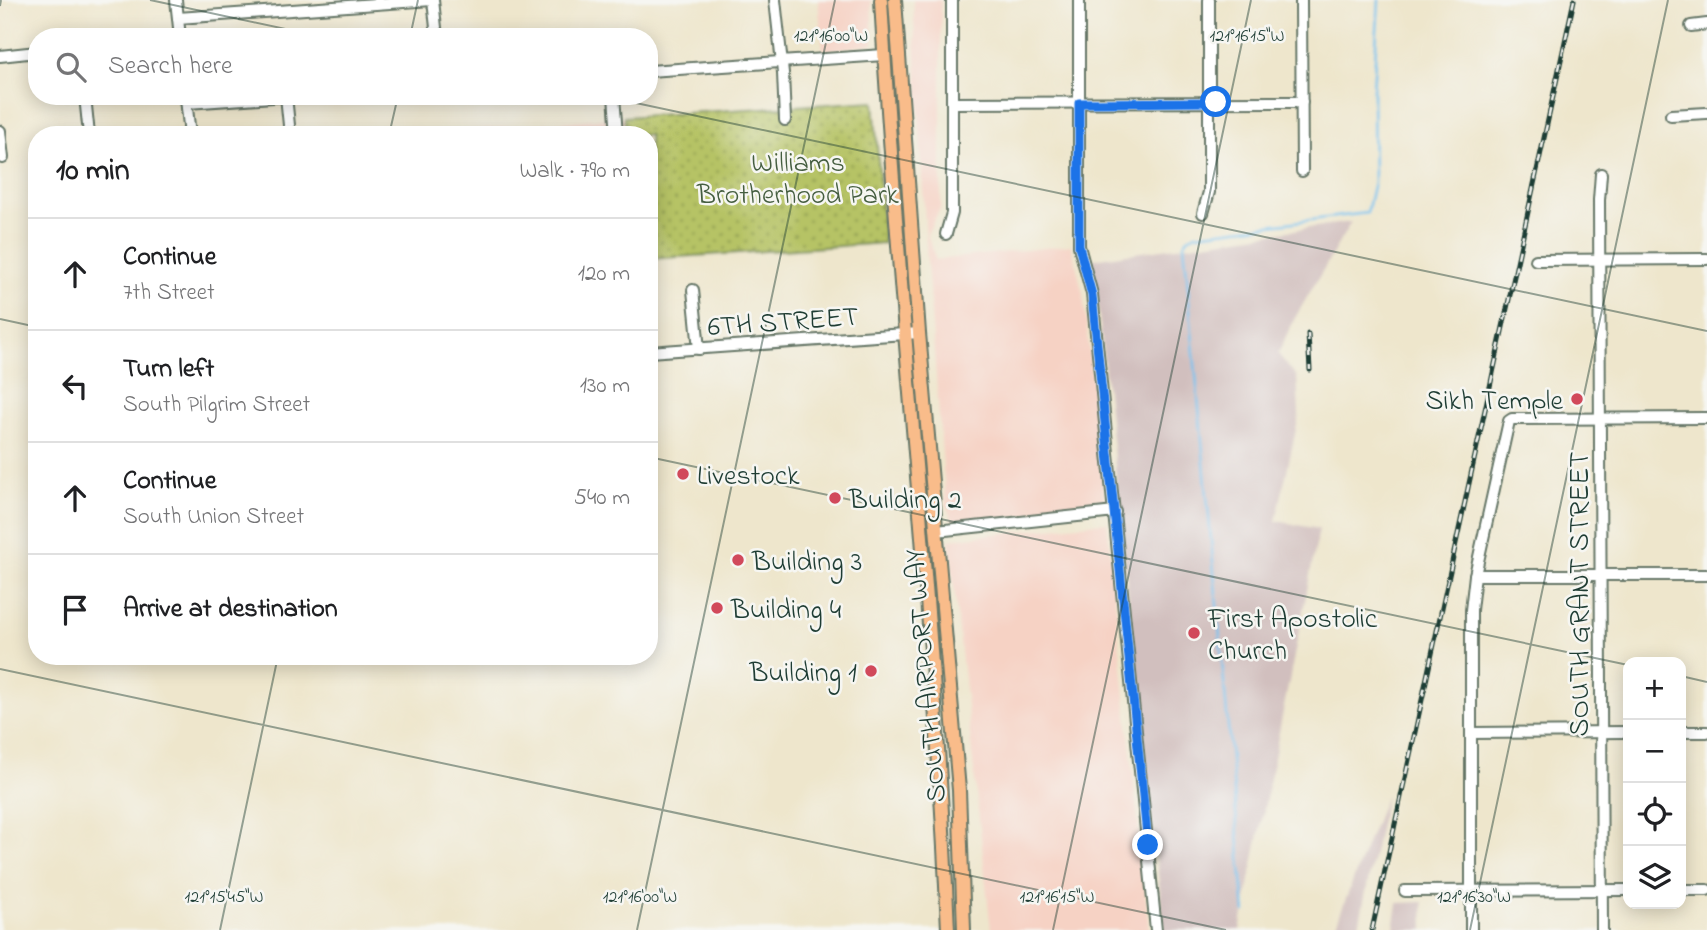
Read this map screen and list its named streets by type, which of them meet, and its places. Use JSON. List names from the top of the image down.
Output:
{
  "streets": {
    "main road": ["SOUTH AIRPORT WAY"],
    "street": ["6TH STREET", "SOUTH GRANT STREET"]
  },
  "crossings": [
    ["6TH STREET", "SOUTH AIRPORT WAY"]
  ],
  "parks": ["Williams Brotherhood Park"],
  "places": [
    "Sikh Temple",
    "Livestock",
    "Building 2",
    "Building 3",
    "Building 4",
    "First Apostolic Church",
    "Building 1"
  ],
  "page": {
    "search": "Search here",
    "heading": ["10 min", "Walk · 790 m"],
    "list": [
      ["Continue", "7th Street", "120 m"],
      ["Turn left", "South Pilgrim Street", "130 m"],
      ["Continue", "South Union Street", "540 m"],
      "Arrive at destination"
    ],
    "map_buttons": ["+", "−"]
  },
  "coordinates": [
    "121°16'00\"W",
    "121°16'15\"W",
    "121°15'45\"W",
    "121°16'30\"W"
  ]
}
